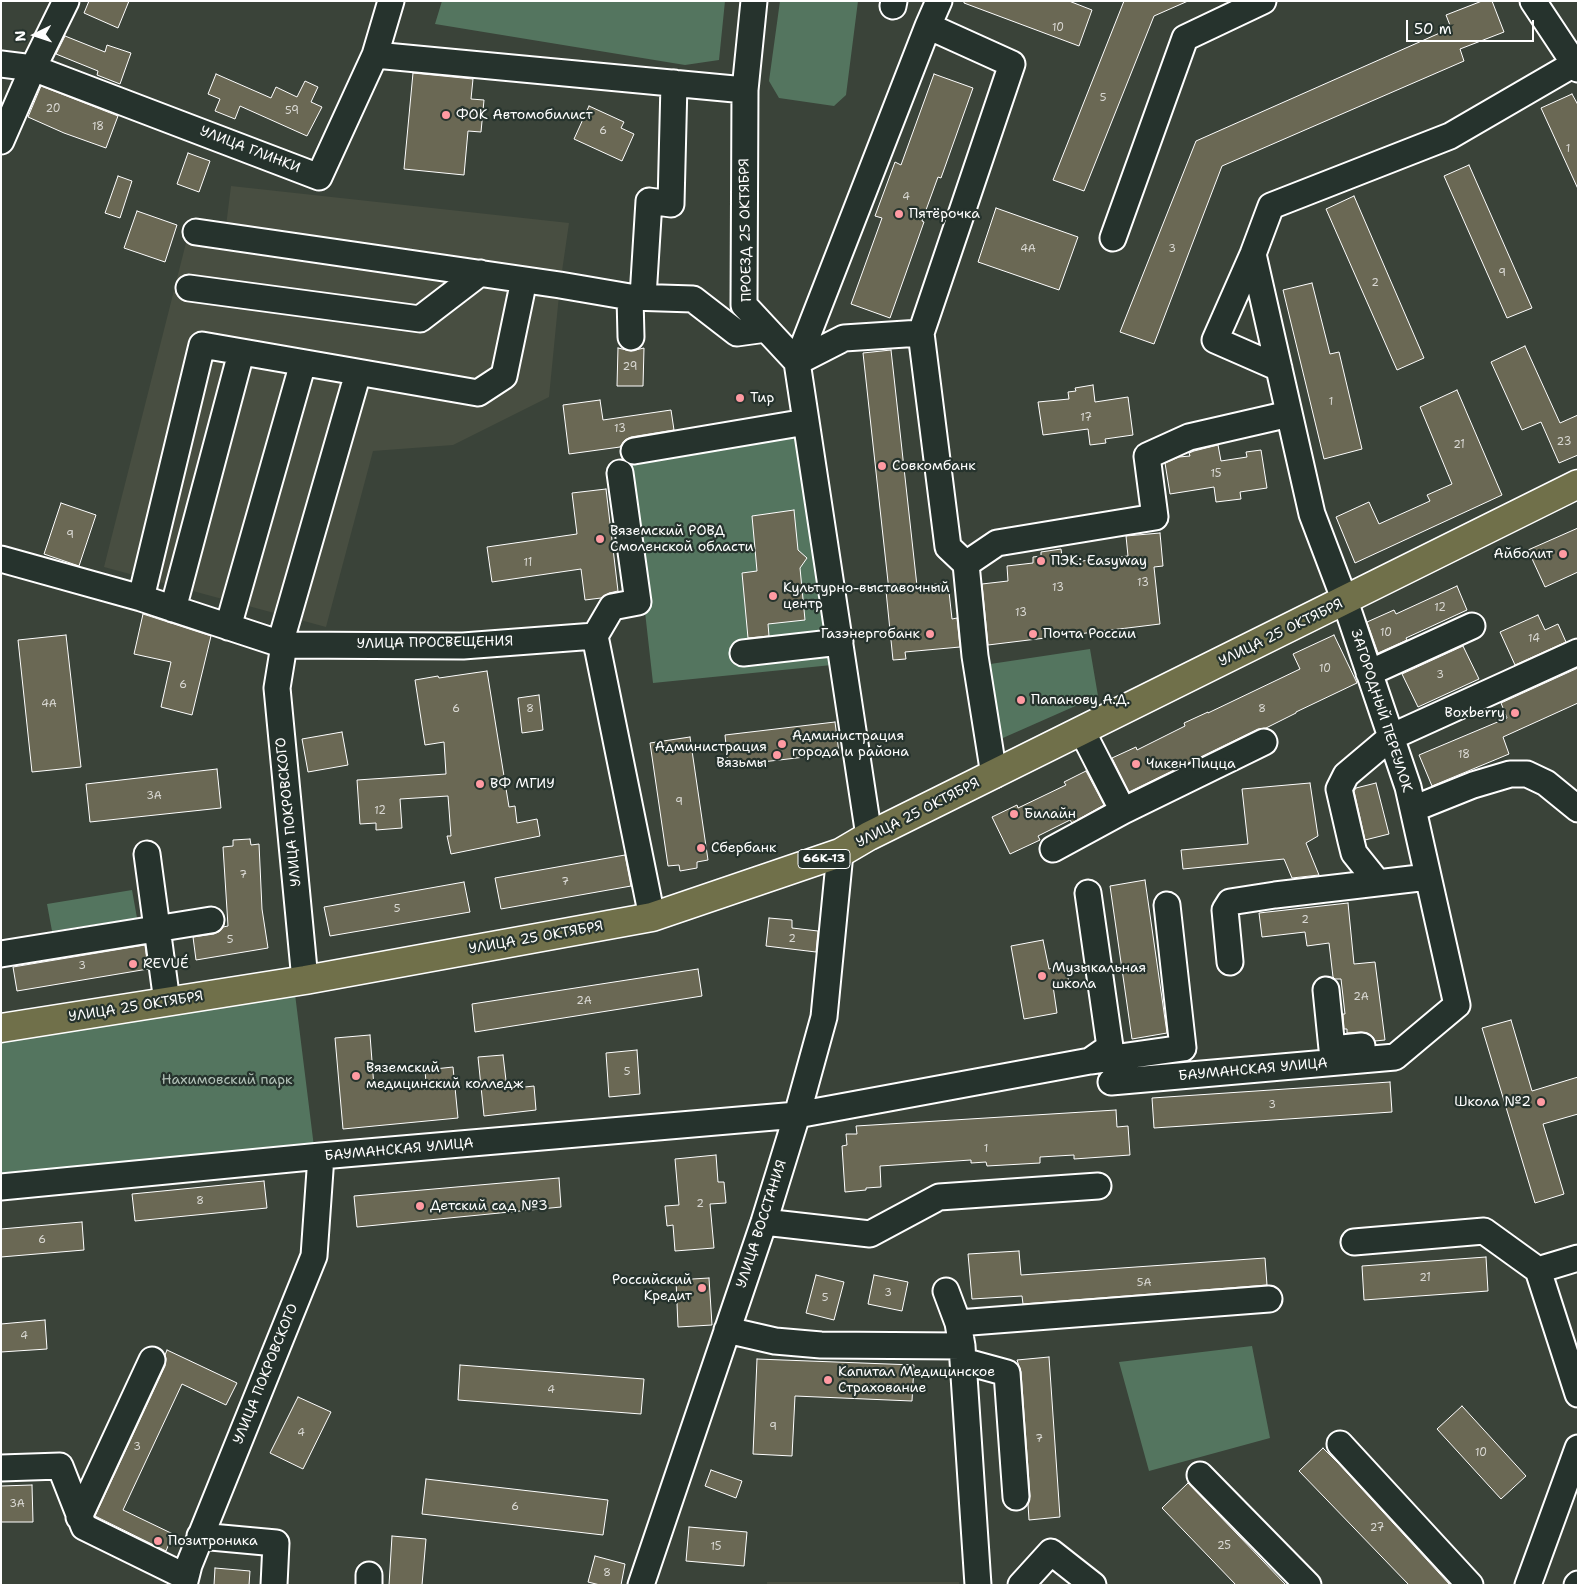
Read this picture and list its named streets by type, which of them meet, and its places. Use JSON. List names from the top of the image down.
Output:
{
  "streets": {
    "main road": ["УЛИЦА 25 ОКТЯБРЯ", "66К-13"],
    "street": [
      "УЛИЦА ГЛИНКИ",
      "ПРОЕЗД 25 ОКТЯБРЯ",
      "УЛИЦА ПРОСВЕЩЕНИЯ",
      "ЗАГОРОДНЫЙ ПЕРЕУЛОК",
      "УЛИЦА ПОКРОВСКОГО",
      "БАУМАНСКАЯ УЛИЦА",
      "УЛИЦА ВОССТАНИЯ"
    ]
  },
  "crossings": [
    ["УЛИЦА 25 ОКТЯБРЯ", "ЗАГОРОДНЫЙ ПЕРЕУЛОК"],
    ["УЛИЦА 25 ОКТЯБРЯ", "УЛИЦА ПОКРОВСКОГО"],
    ["УЛИЦА 25 ОКТЯБРЯ", "УЛИЦА ВОССТАНИЯ"],
    ["УЛИЦА ПРОСВЕЩЕНИЯ", "УЛИЦА ПОКРОВСКОГО"],
    ["ЗАГОРОДНЫЙ ПЕРЕУЛОК", "БАУМАНСКАЯ УЛИЦА"],
    ["УЛИЦА ПОКРОВСКОГО", "БАУМАНСКАЯ УЛИЦА"],
    ["БАУМАНСКАЯ УЛИЦА", "УЛИЦА ВОССТАНИЯ"]
  ],
  "parks": ["Нахимовский парк"],
  "places": [
    "ФОК Автомобилист",
    "Пятёрочка",
    "Тир",
    "Совкомбанк",
    "Вяземский РОВД Смоленской области",
    "Айболит",
    "ПЭК: Easyway",
    "Культурно-выставочный центр",
    "Газэнергобанк",
    "Почта России",
    "Папанову А.Д.",
    "Boxberry",
    "Администрация города и района",
    "Администрация Вязьмы",
    "Чикен Пицца",
    "ВФ МГИУ",
    "Билайн",
    "Сбербанк",
    "REVUÉ",
    "Музыкальная школа",
    "Вяземский медицинский колледж",
    "Школа №2",
    "Детский сад №3",
    "Российский Кредит",
    "Капитал Медицинское Страхование",
    "Позитроника"
  ],
  "house_numbers": [
    "10",
    "5",
    "20",
    "59",
    "18",
    "6",
    "1",
    "4",
    "4А",
    "3",
    "9",
    "2",
    "29",
    "1",
    "17",
    "13",
    "23",
    "21",
    "15",
    "9",
    "11",
    "13",
    "13",
    "12",
    "13",
    "10",
    "14",
    "10",
    "3",
    "6",
    "4А",
    "6",
    "8",
    "8",
    "18",
    "3А",
    "9",
    "12",
    "7",
    "7",
    "5",
    "2",
    "2",
    "5",
    "3",
    "2А",
    "2А",
    "5",
    "3",
    "1",
    "8",
    "2",
    "6",
    "21",
    "5А",
    "3",
    "5",
    "4",
    "4",
    "9",
    "4",
    "7",
    "3",
    "10",
    "3А",
    "6",
    "27",
    "25",
    "15",
    "8"
  ],
  "scale_bar": "50 m",
  "north": "left"
}
